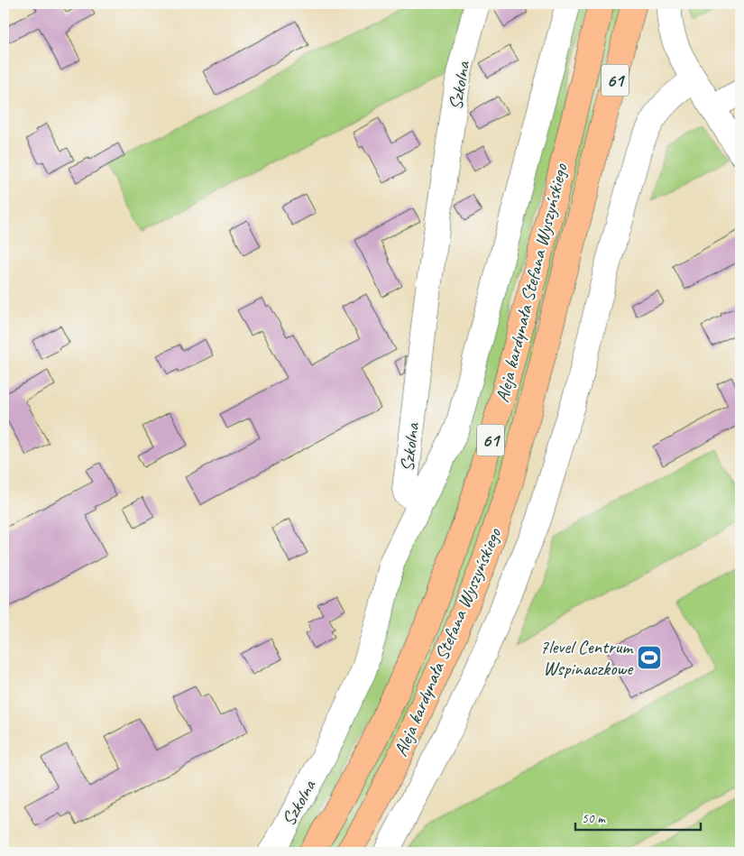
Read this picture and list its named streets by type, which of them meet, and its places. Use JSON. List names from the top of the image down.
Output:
{
  "streets": {
    "main road": ["61", "Aleja kardynała Stefana Wyszyńskiego"],
    "street": ["Szkolna"]
  },
  "places": {
    "sports": ["7level Centrum Wspinaczkowe"]
  },
  "scale_bar": "50 m"
}
